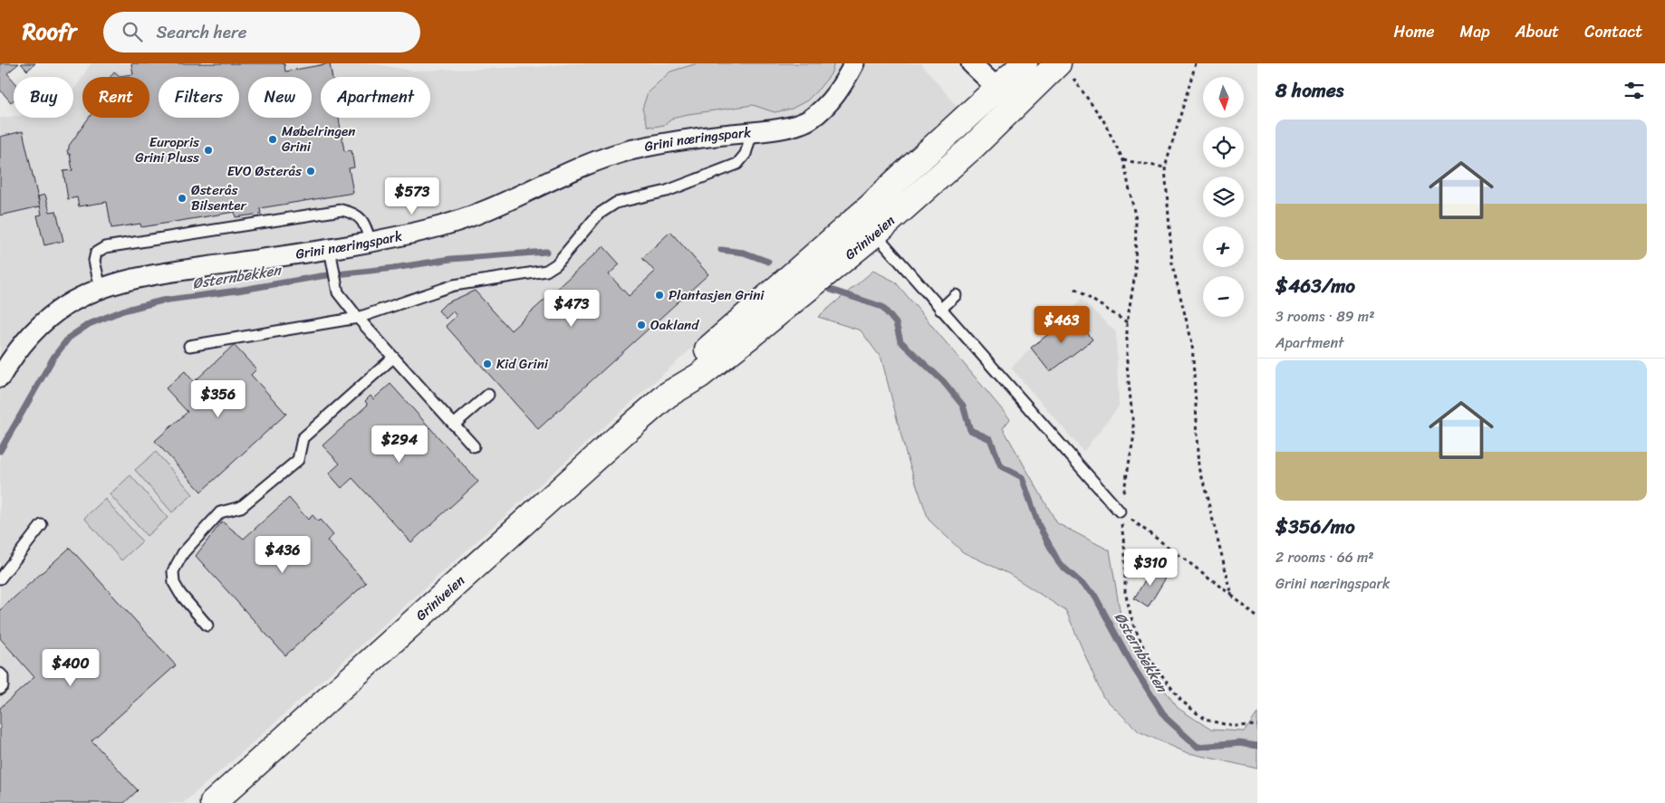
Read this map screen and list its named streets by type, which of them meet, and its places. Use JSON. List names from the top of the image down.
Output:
{
  "streets": {
    "main road": ["Griniveien"],
    "street": ["Grini næringspark"]
  },
  "water": ["Østernbekken"],
  "places": [
    "Møbelringen Grini",
    "Europris Grini Pluss",
    "EVO Østerås",
    "Østerås Bilsenter",
    "Plantasjen Grini",
    "Oakland",
    "Kid Grini"
  ],
  "north": "bottom",
  "page": {
    "header": "Roofr",
    "search": "Search here",
    "nav": [
      "Home",
      "Map",
      "About",
      "Contact"
    ],
    "heading": "8 homes",
    "map_buttons": ["+", "−"],
    "chip": [
      "Buy",
      "Rent",
      "Filters",
      "New",
      "Apartment"
    ],
    "list": [
      {
        "name": "$463/mo",
        "note": "3 rooms · 89 m² · Apartment"
      },
      {
        "name": "$356/mo",
        "note": "2 rooms · 66 m² · Grini næringspark"
      }
    ],
    "price": [
      "$573",
      "$473",
      "$463",
      "$356",
      "$294",
      "$436",
      "$310",
      "$400"
    ]
  }
}
